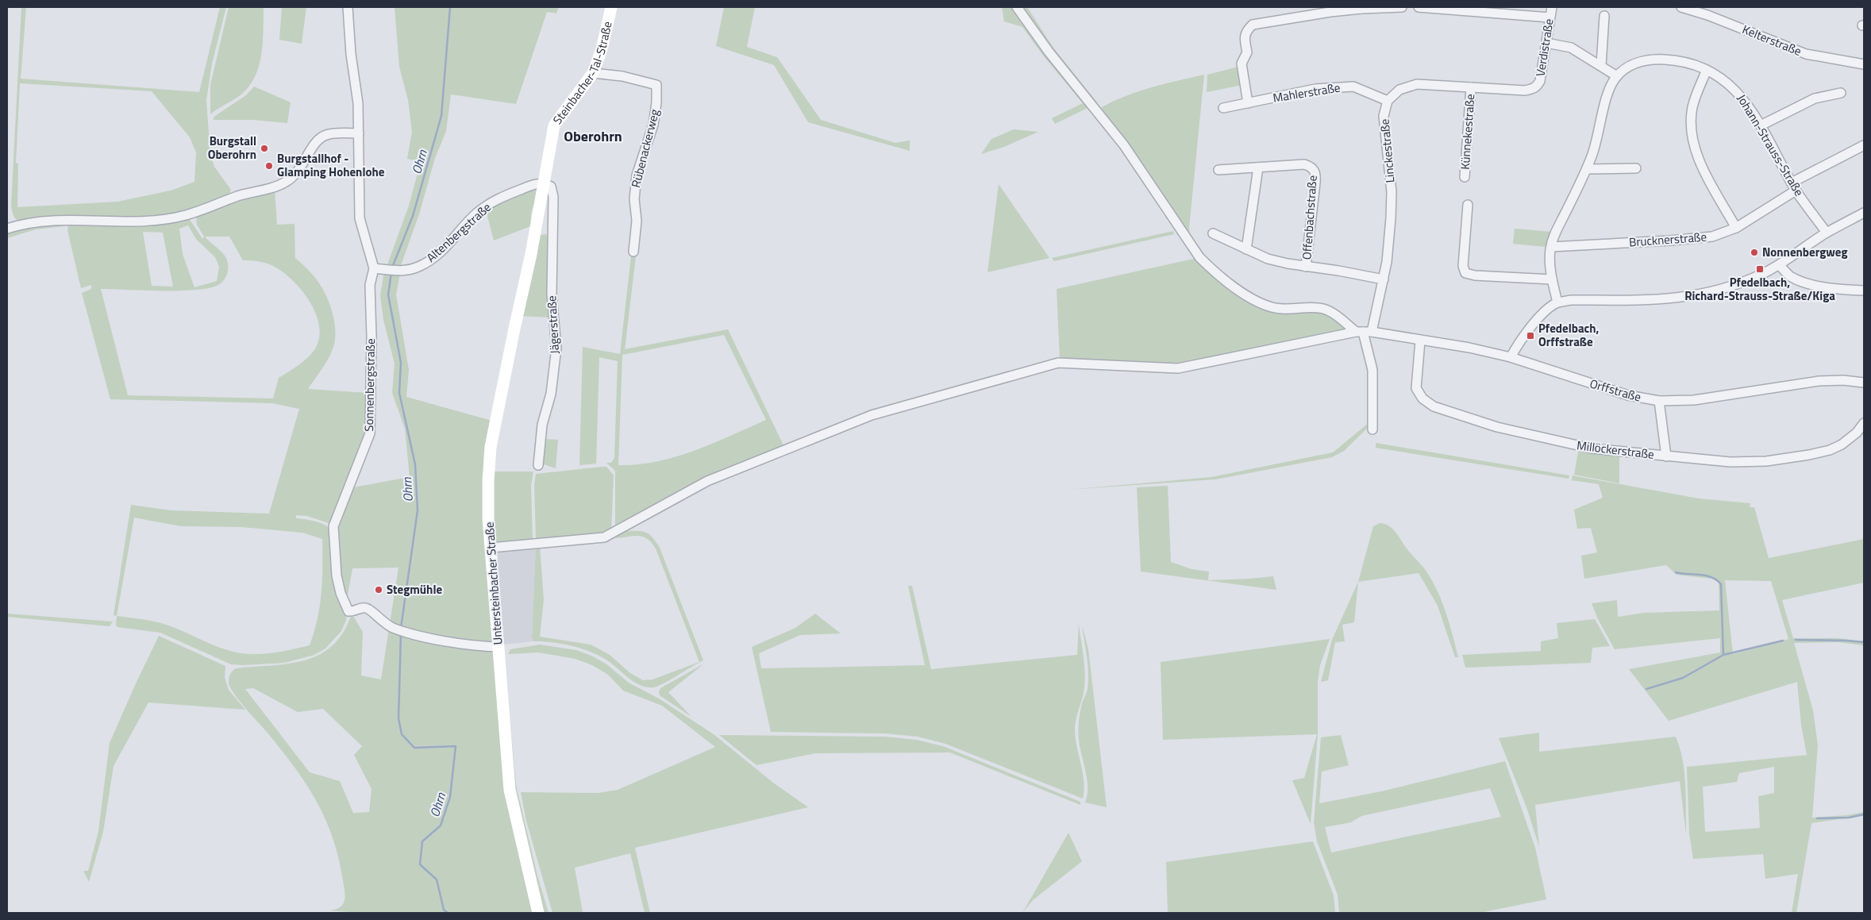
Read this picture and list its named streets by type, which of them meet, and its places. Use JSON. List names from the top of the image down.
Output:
{
  "streets": {
    "main road": ["Steinbacher-Tal-Straße", "Untersteinbacher Straße"],
    "street": [
      "Kelterstraße",
      "Verdistraße",
      "Mahlerstraße",
      "Künnekestraße",
      "Johann-Strauss-Straße",
      "Rübenackerweg",
      "Linckestraße",
      "Offenbachstraße",
      "Altenbergstraße",
      "Brucknerstraße",
      "Jägerstraße",
      "Sonnenbergstraße",
      "Orffstraße",
      "Millöckerstraße"
    ]
  },
  "crossings": [
    ["Verdistraße", "Linckestraße"],
    ["Steinbacher-Tal-Straße", "Rübenackerweg"],
    ["Steinbacher-Tal-Straße", "Altenbergstraße"],
    ["Steinbacher-Tal-Straße", "Jägerstraße"],
    ["Steinbacher-Tal-Straße", "Untersteinbacher Straße"],
    ["Mahlerstraße", "Linckestraße"],
    ["Künnekestraße", "Linckestraße"],
    ["Johann-Strauss-Straße", "Brucknerstraße"],
    ["Linckestraße", "Orffstraße"],
    ["Altenbergstraße", "Jägerstraße"],
    ["Altenbergstraße", "Sonnenbergstraße"],
    ["Sonnenbergstraße", "Untersteinbacher Straße"],
    ["Orffstraße", "Millöckerstraße"]
  ],
  "districts": ["Oberohrn"],
  "water": ["Ohrn"],
  "places": {
    "other": [
      "Burgstall Oberohrn",
      "Burgstallhof - Glamping Hohenlohe",
      "Nonnenbergweg",
      "Stegmühle"
    ],
    "transit": ["Pfedelbach, Richard-Strauss-Straße/Kiga", "Pfedelbach, Orffstraße"]
  }
}
